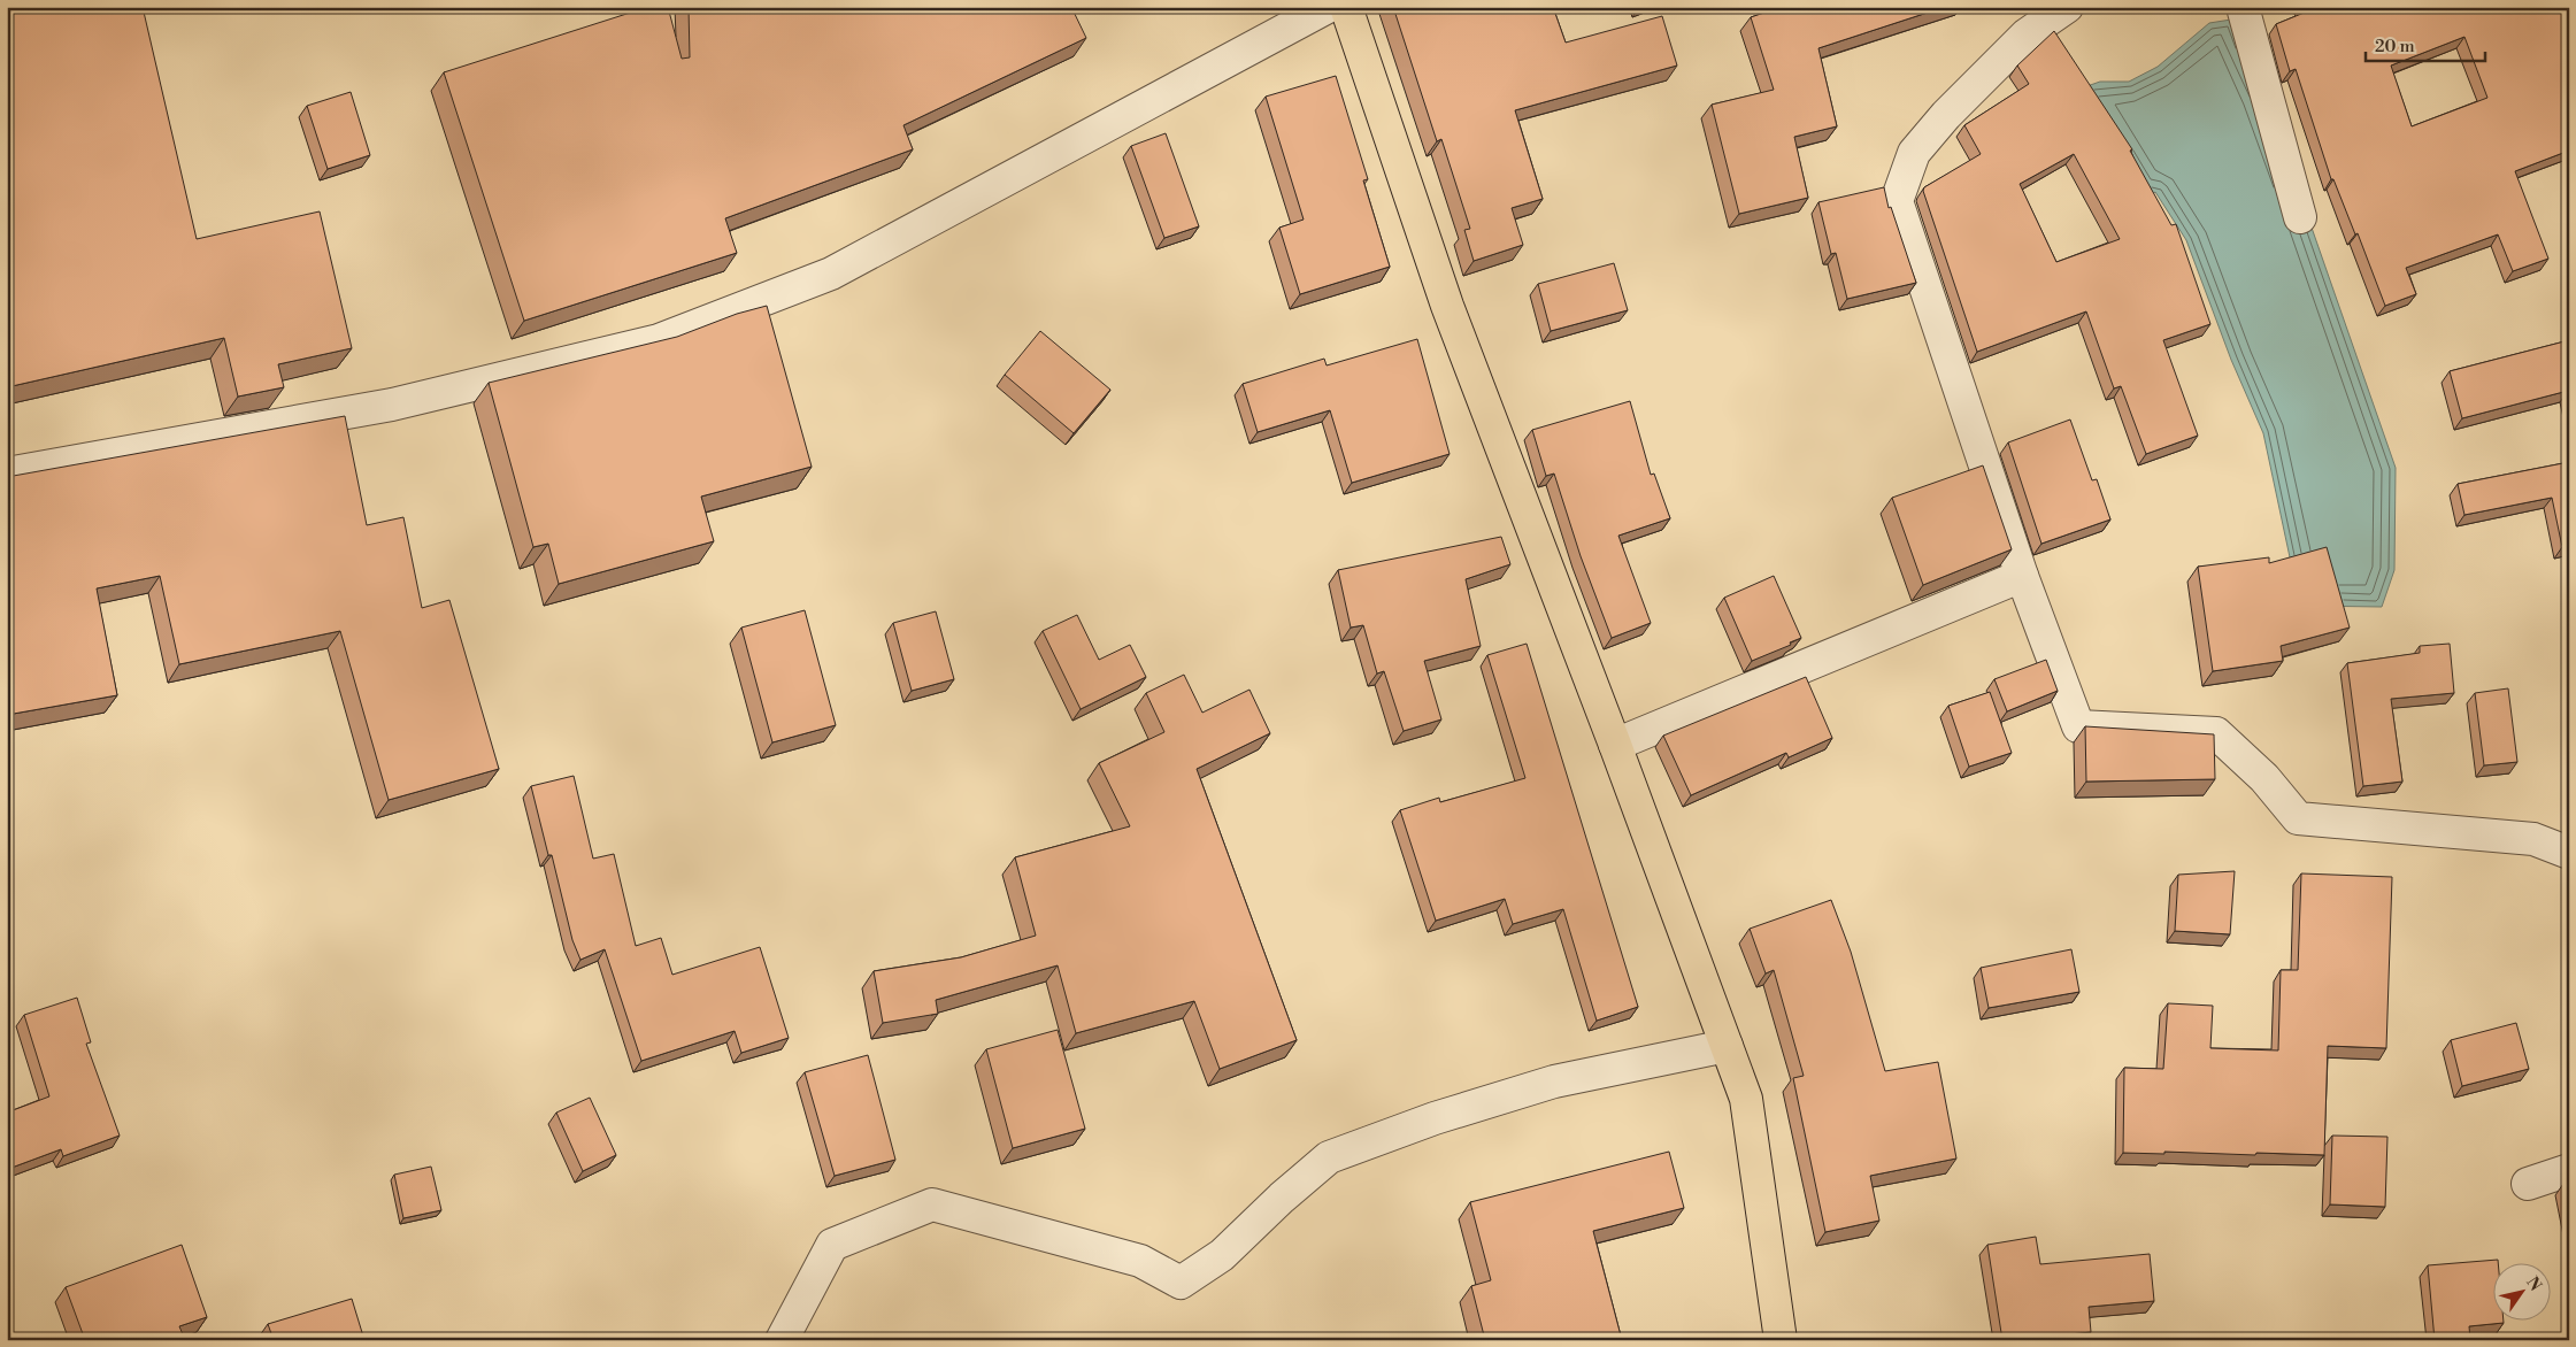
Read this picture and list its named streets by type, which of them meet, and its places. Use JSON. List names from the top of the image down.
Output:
{
  "scale_bar": "20 m",
  "north": "top right"
}
